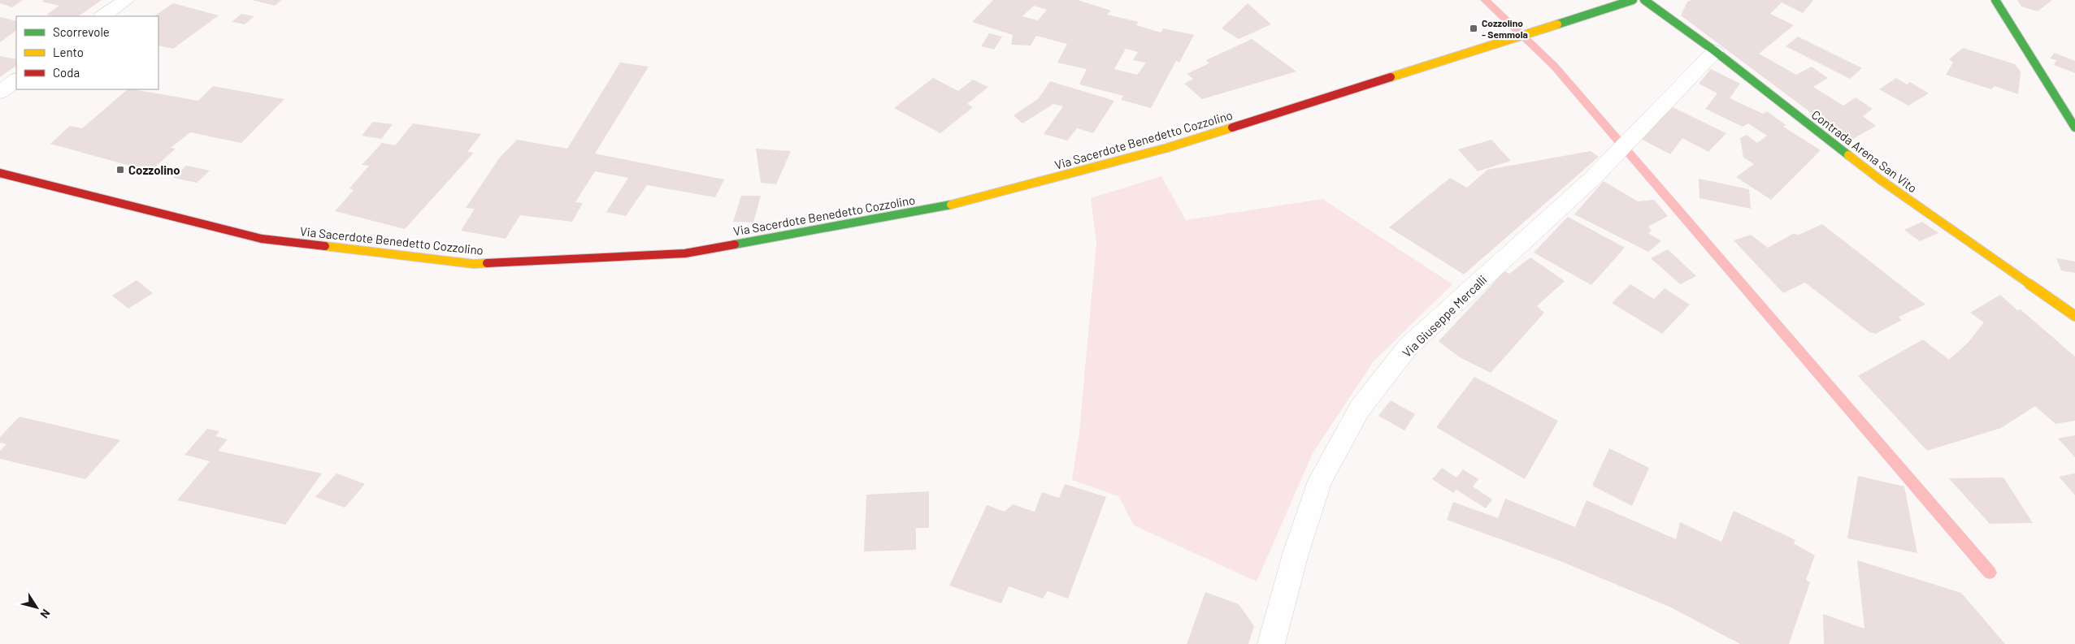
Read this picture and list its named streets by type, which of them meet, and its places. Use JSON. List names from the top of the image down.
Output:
{
  "streets": {
    "main road": ["Via Sacerdote Benedetto Cozzolino", "Contrada Arena San Vito"],
    "street": ["Via Giuseppe Mercalli"]
  },
  "crossings": [
    ["Contrada Arena San Vito", "Via Giuseppe Mercalli"]
  ],
  "places": {
    "transit": ["Cozzolino - Semmola", "Cozzolino"]
  },
  "legend": ["Scorrevole", "Lento", "Coda"],
  "north": "bottom right"
}
